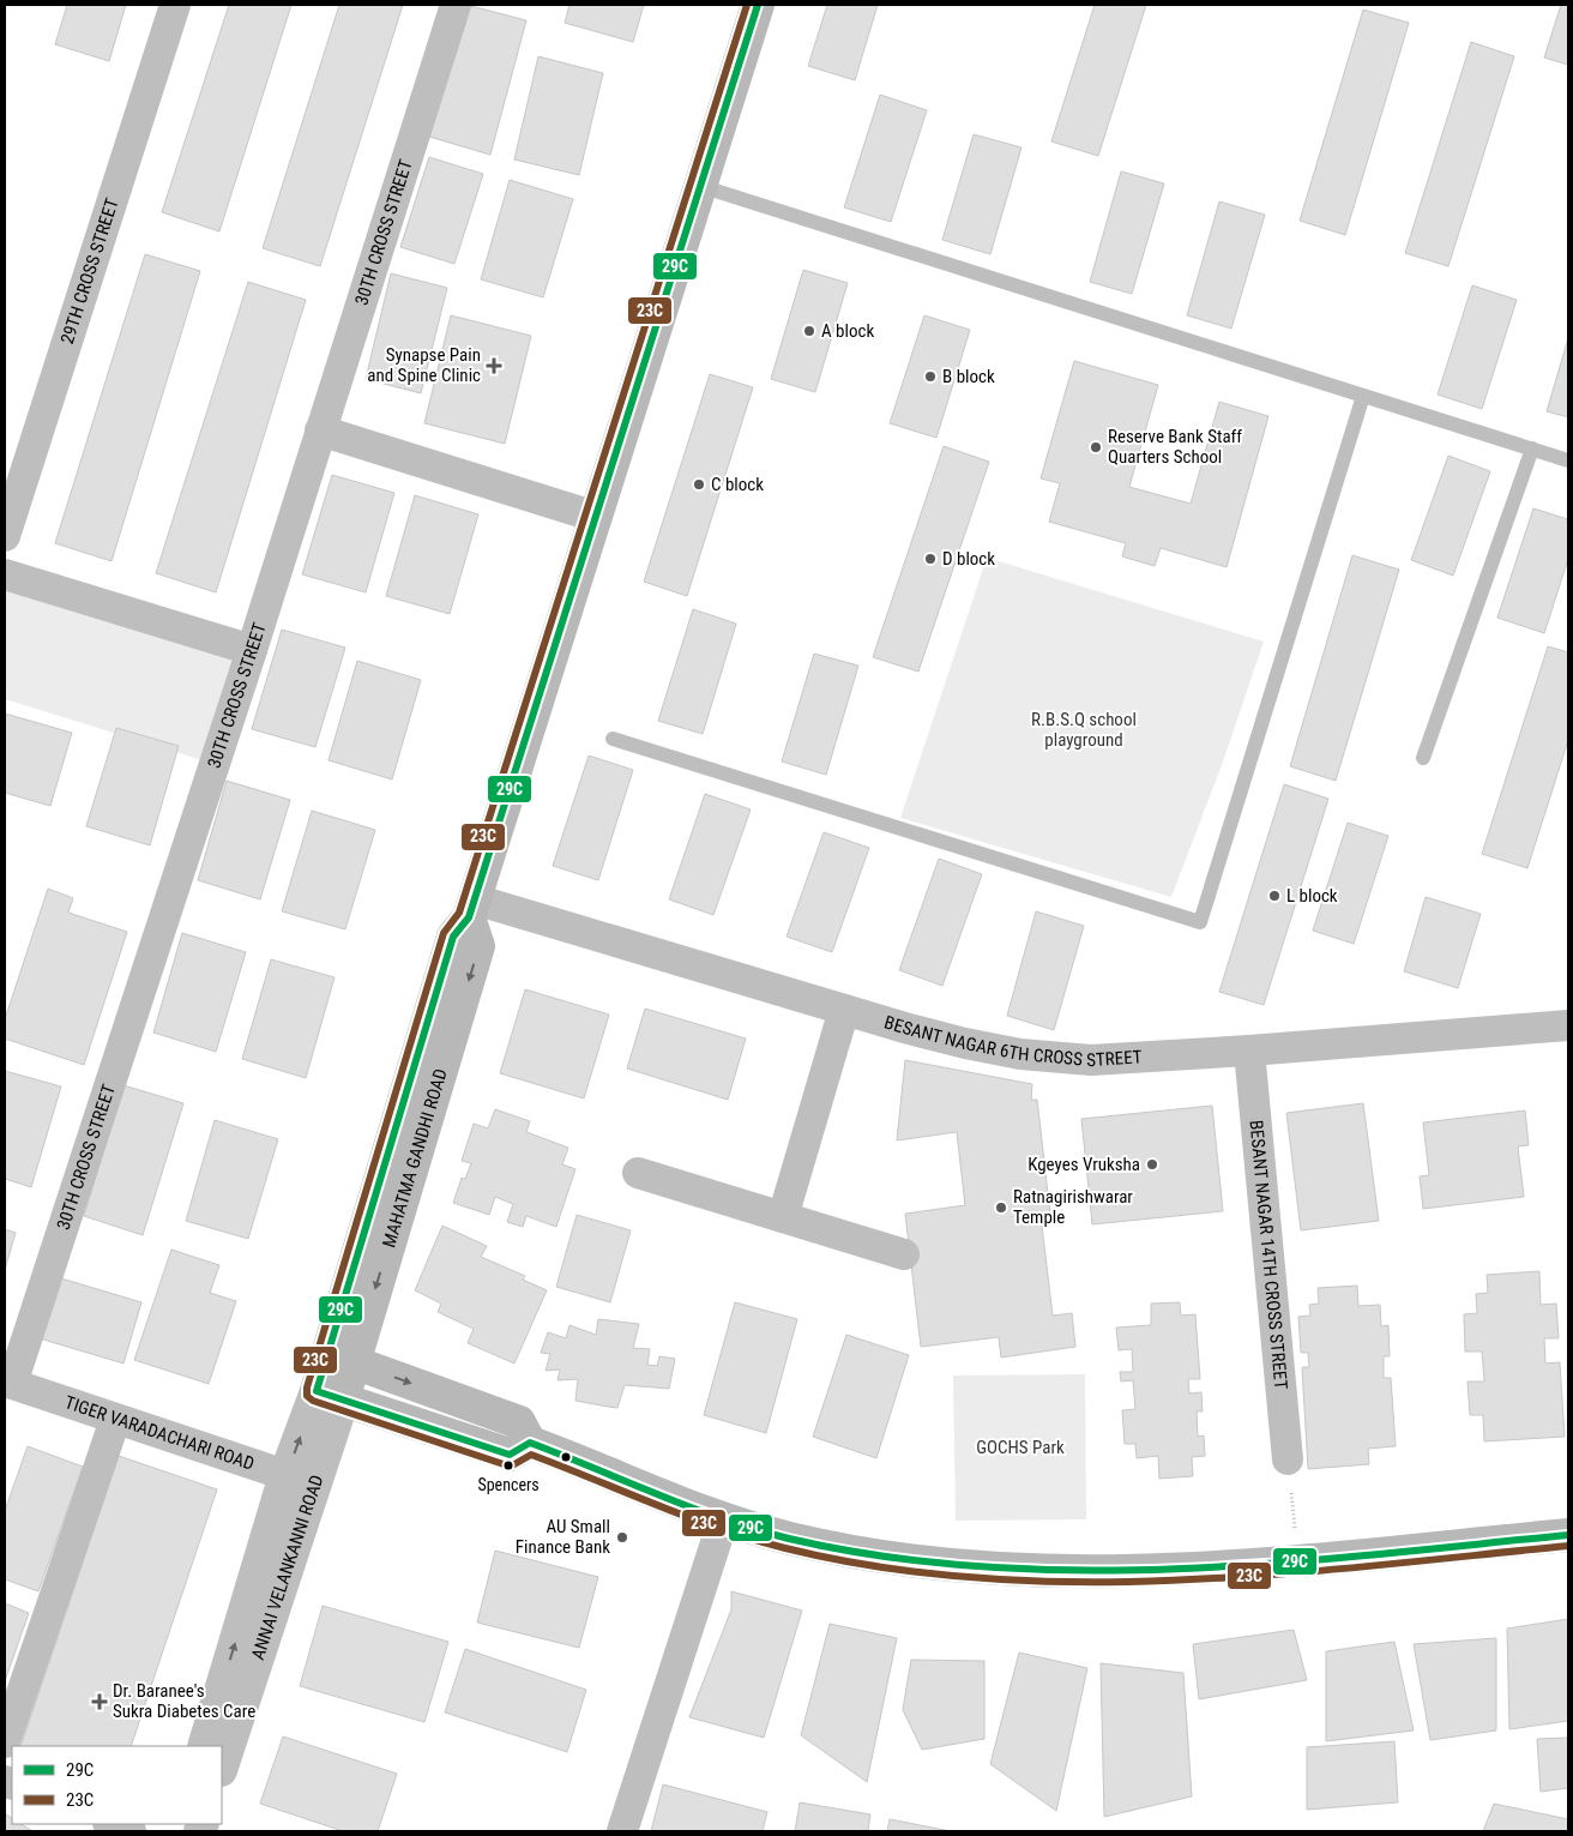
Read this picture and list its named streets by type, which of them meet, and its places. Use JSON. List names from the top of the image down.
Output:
{
  "streets": {
    "main road": ["MAHATMA GANDHI ROAD"],
    "street": [
      "30TH CROSS STREET",
      "29TH CROSS STREET",
      "BESANT NAGAR 6TH CROSS STREET",
      "BESANT NAGAR 14TH CROSS STREET",
      "TIGER VARADACHARI ROAD",
      "ANNAI VELANKANNI ROAD"
    ]
  },
  "crossings": [
    ["30TH CROSS STREET", "TIGER VARADACHARI ROAD"],
    ["BESANT NAGAR 6TH CROSS STREET", "MAHATMA GANDHI ROAD"],
    ["BESANT NAGAR 6TH CROSS STREET", "BESANT NAGAR 14TH CROSS STREET"],
    ["MAHATMA GANDHI ROAD", "ANNAI VELANKANNI ROAD"],
    ["TIGER VARADACHARI ROAD", "ANNAI VELANKANNI ROAD"]
  ],
  "parks": ["R.B.S.Q school playground", "GOCHS Park"],
  "places": {
    "other": [
      "A block",
      "B block",
      "Reserve Bank Staff Quarters School",
      "C block",
      "D block",
      "L block",
      "Kgeyes Vruksha",
      "Ratnagirishwarar Temple",
      "Spencers",
      "AU Small Finance Bank"
    ],
    "health": ["Synapse Pain and Spine Clinic", "Dr. Baranee's Sukra Diabetes Care"]
  },
  "lines": ["transit line 29C", "transit line 23C"],
  "legend": ["29C", "23C"]
}
